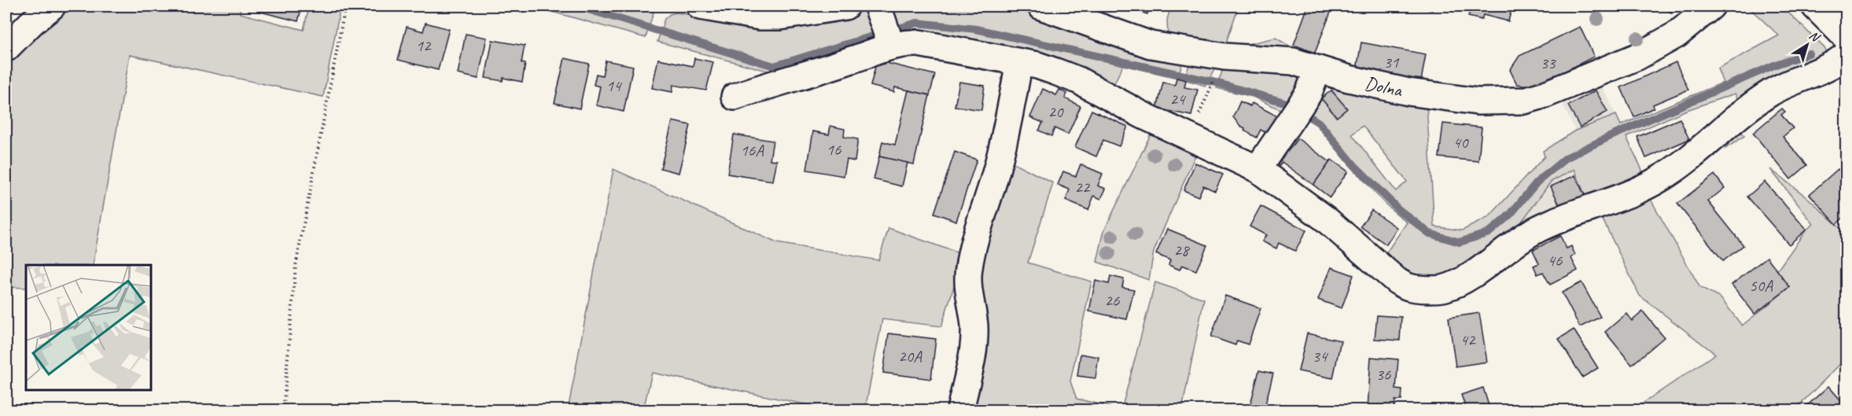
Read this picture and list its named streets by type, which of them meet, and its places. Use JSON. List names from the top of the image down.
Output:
{
  "streets": {
    "street": ["Dolna"]
  },
  "house_numbers": [
    "12",
    "31",
    "33",
    "14",
    "24",
    "20",
    "40",
    "16",
    "16A",
    "22",
    "28",
    "46",
    "50A",
    "26",
    "42",
    "20A",
    "34",
    "36"
  ],
  "north": "top right"
}
